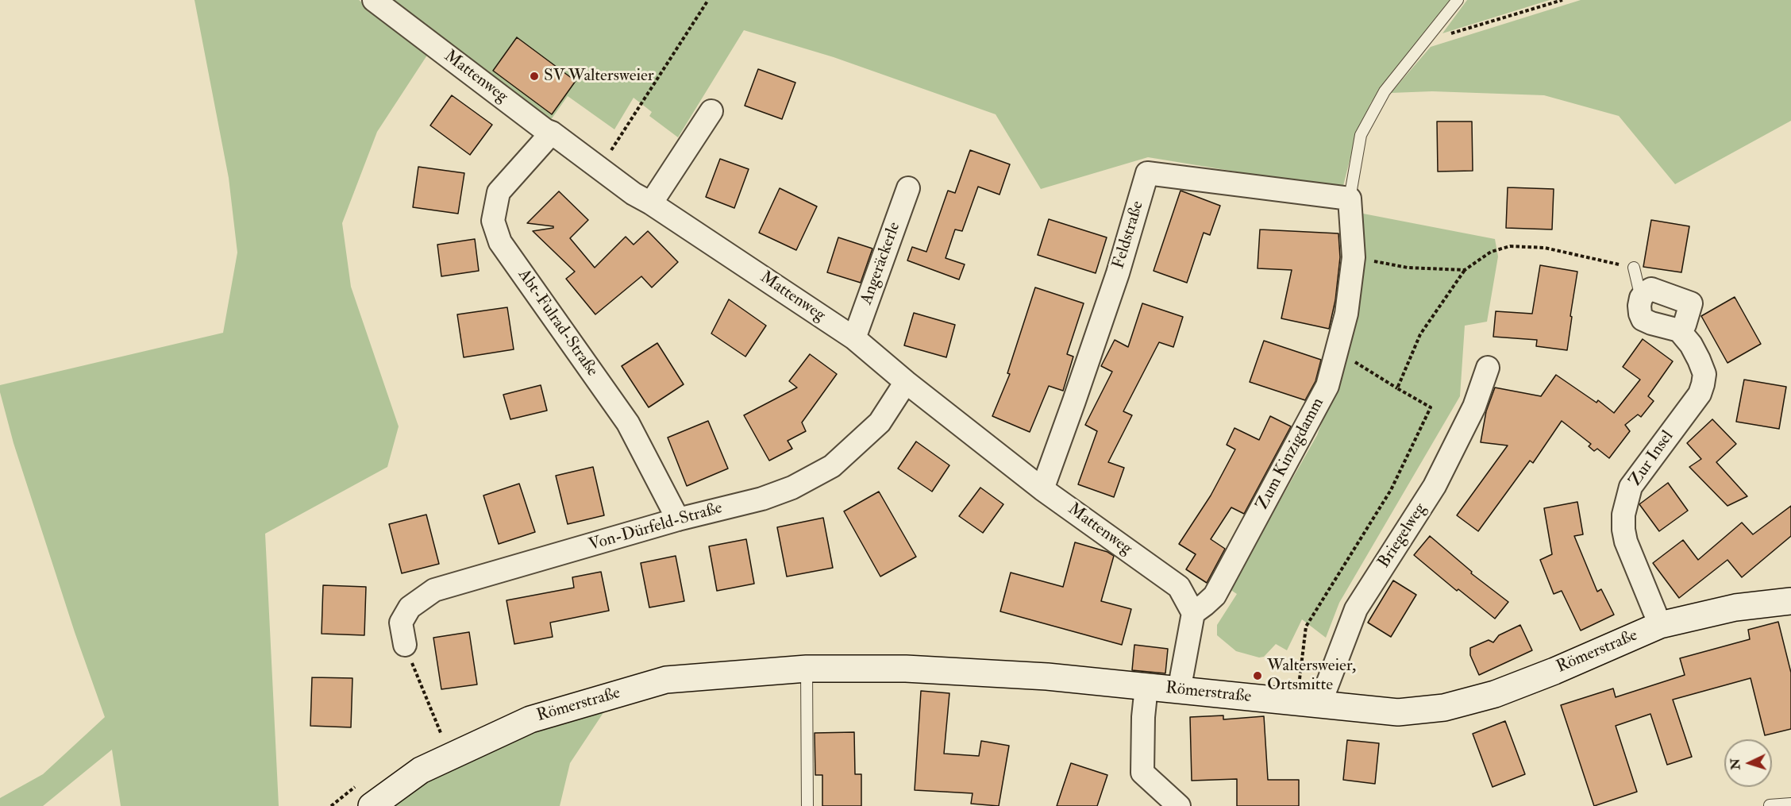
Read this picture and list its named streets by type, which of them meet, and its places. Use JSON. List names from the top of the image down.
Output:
{
  "streets": {
    "street": [
      "Mattenweg",
      "Feldstraße",
      "Angeräckerle",
      "Abt-Fulrad-Straße",
      "Zum Kinzigdamm",
      "Zur Insel",
      "Von-Dürfeld-Straße",
      "Briegelweg",
      "Römerstraße"
    ]
  },
  "crossings": [
    ["Mattenweg", "Feldstraße"],
    ["Mattenweg", "Angeräckerle"],
    ["Mattenweg", "Abt-Fulrad-Straße"],
    ["Mattenweg", "Zum Kinzigdamm"],
    ["Mattenweg", "Von-Dürfeld-Straße"],
    ["Feldstraße", "Zum Kinzigdamm"],
    ["Abt-Fulrad-Straße", "Von-Dürfeld-Straße"],
    ["Zur Insel", "Römerstraße"],
    ["Briegelweg", "Römerstraße"]
  ],
  "places": ["SV Waltersweier", "Waltersweier, Ortsmitte"],
  "north": "left"
}
